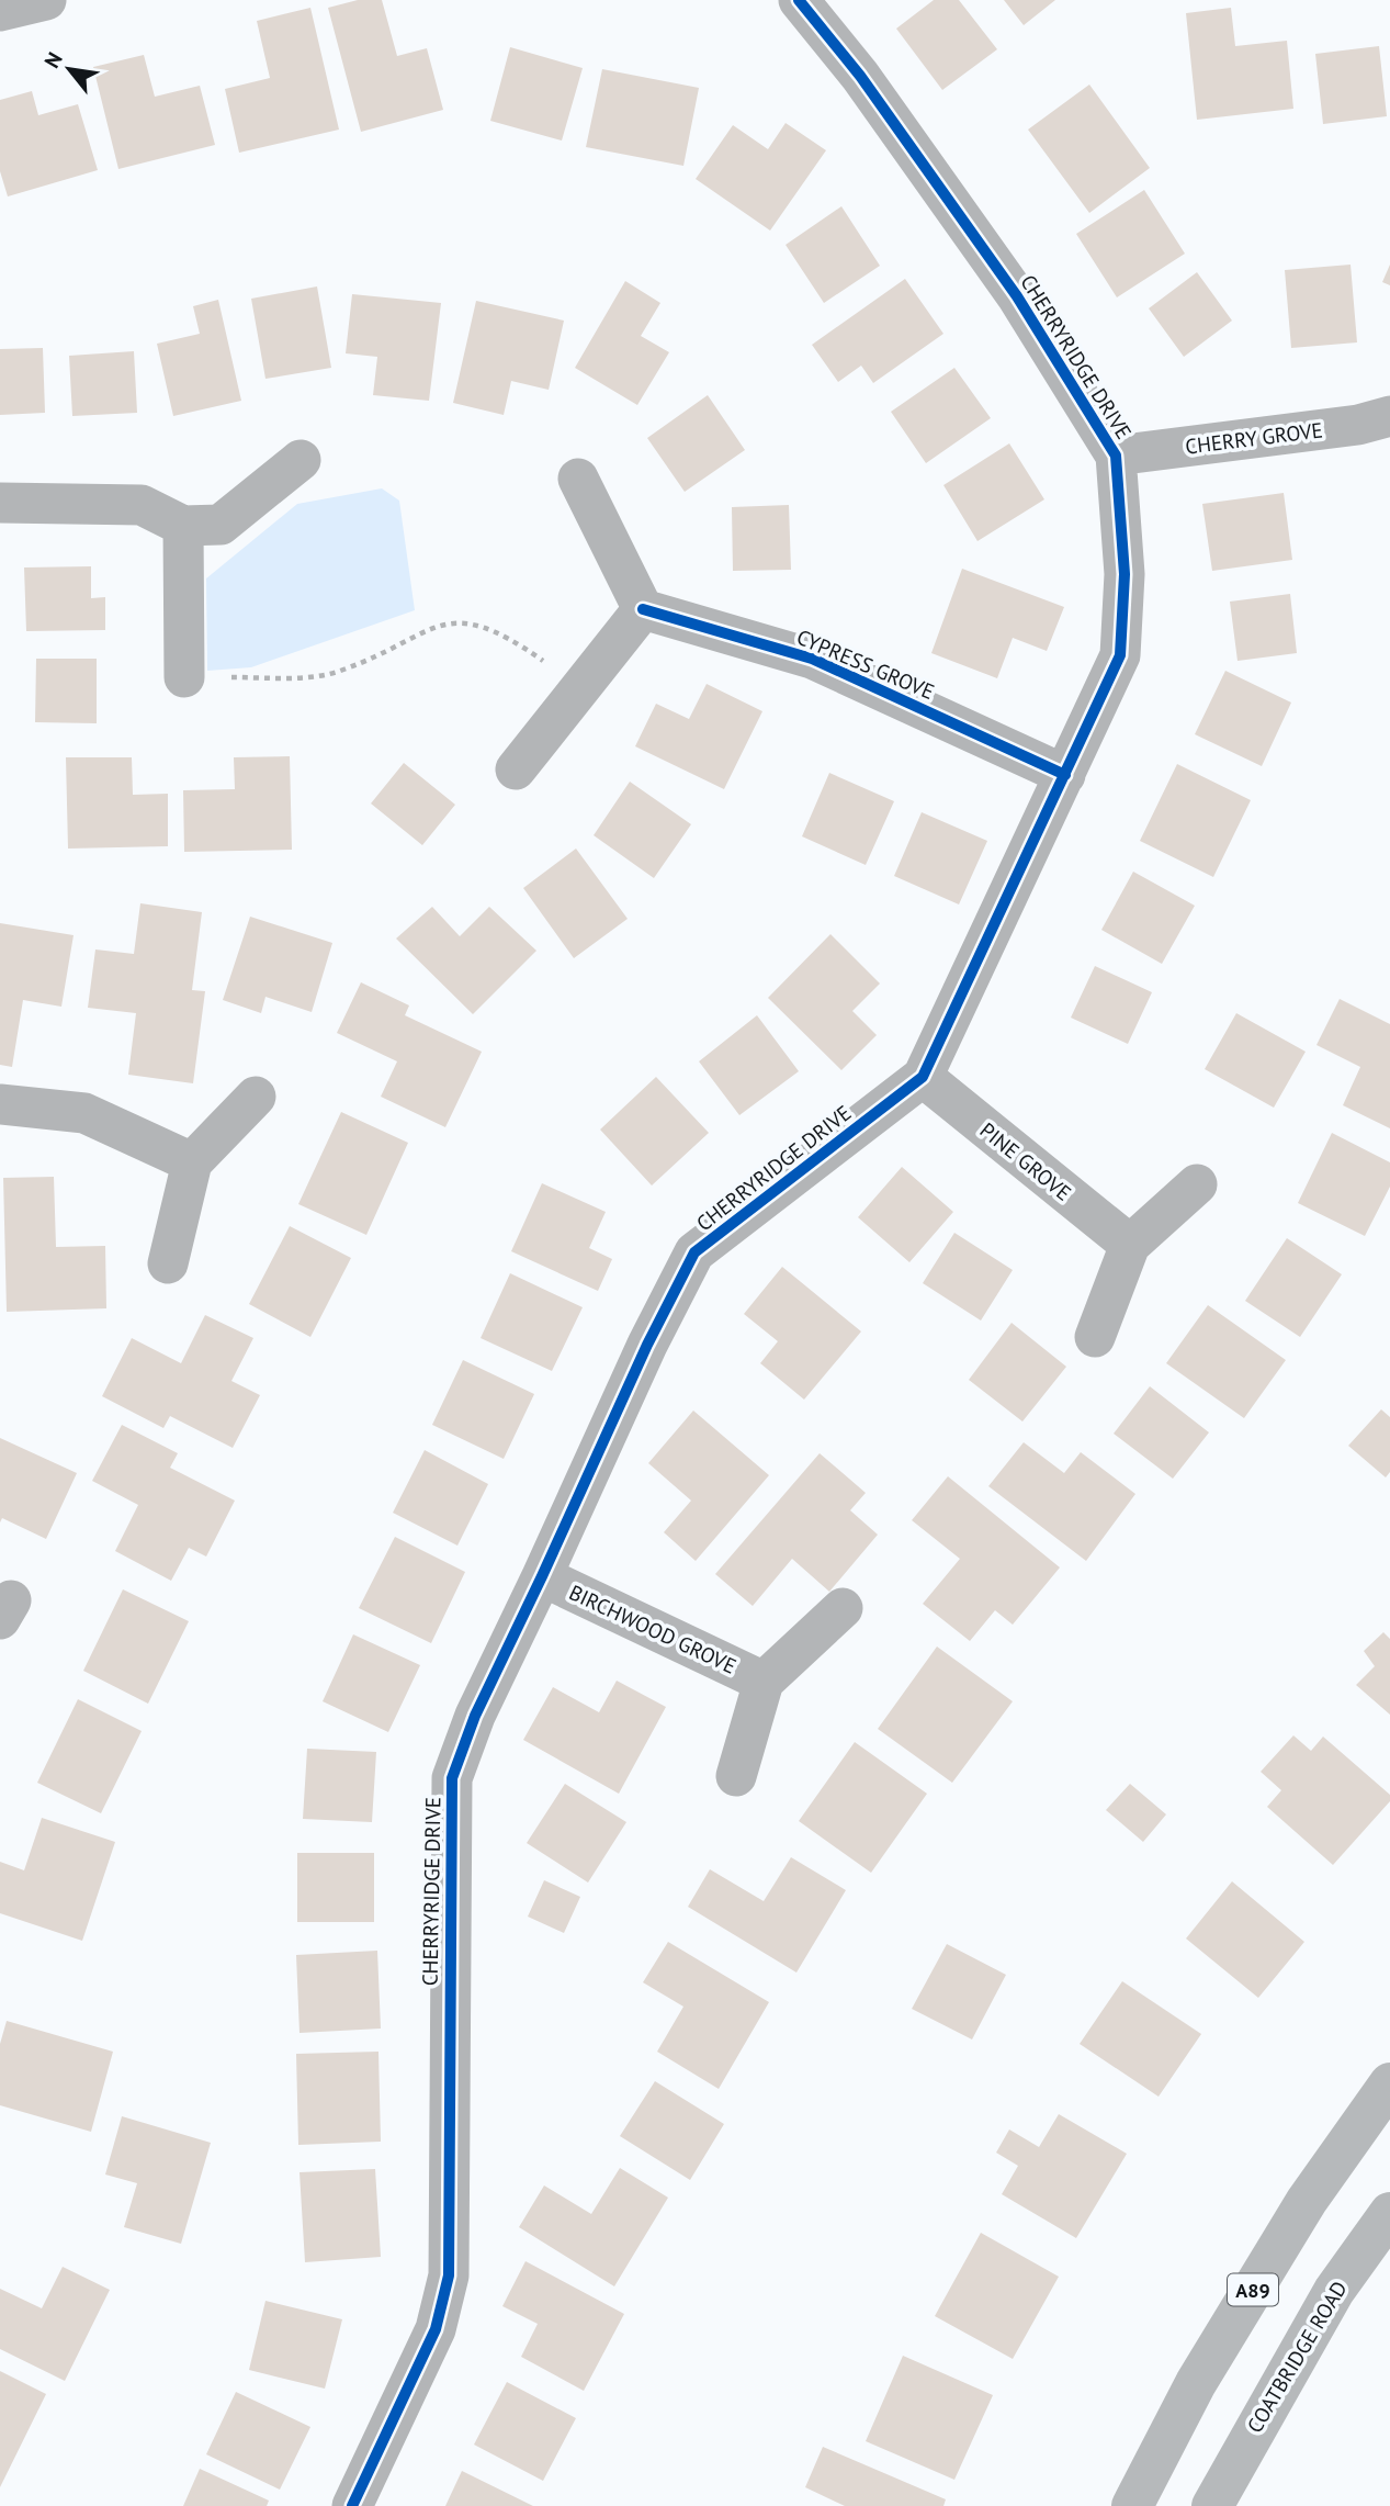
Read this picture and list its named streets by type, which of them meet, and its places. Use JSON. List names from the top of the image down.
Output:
{
  "streets": {
    "main road": ["A89", "COATBRIDGE ROAD"],
    "street": [
      "CHERRYRIDGE DRIVE",
      "CHERRY GROVE",
      "CYPRESS GROVE",
      "PINE GROVE",
      "BIRCHWOOD GROVE"
    ]
  },
  "crossings": [
    ["CHERRYRIDGE DRIVE", "CHERRY GROVE"],
    ["CHERRYRIDGE DRIVE", "CYPRESS GROVE"],
    ["CHERRYRIDGE DRIVE", "PINE GROVE"],
    ["CHERRYRIDGE DRIVE", "BIRCHWOOD GROVE"]
  ],
  "north": "top left"
}
